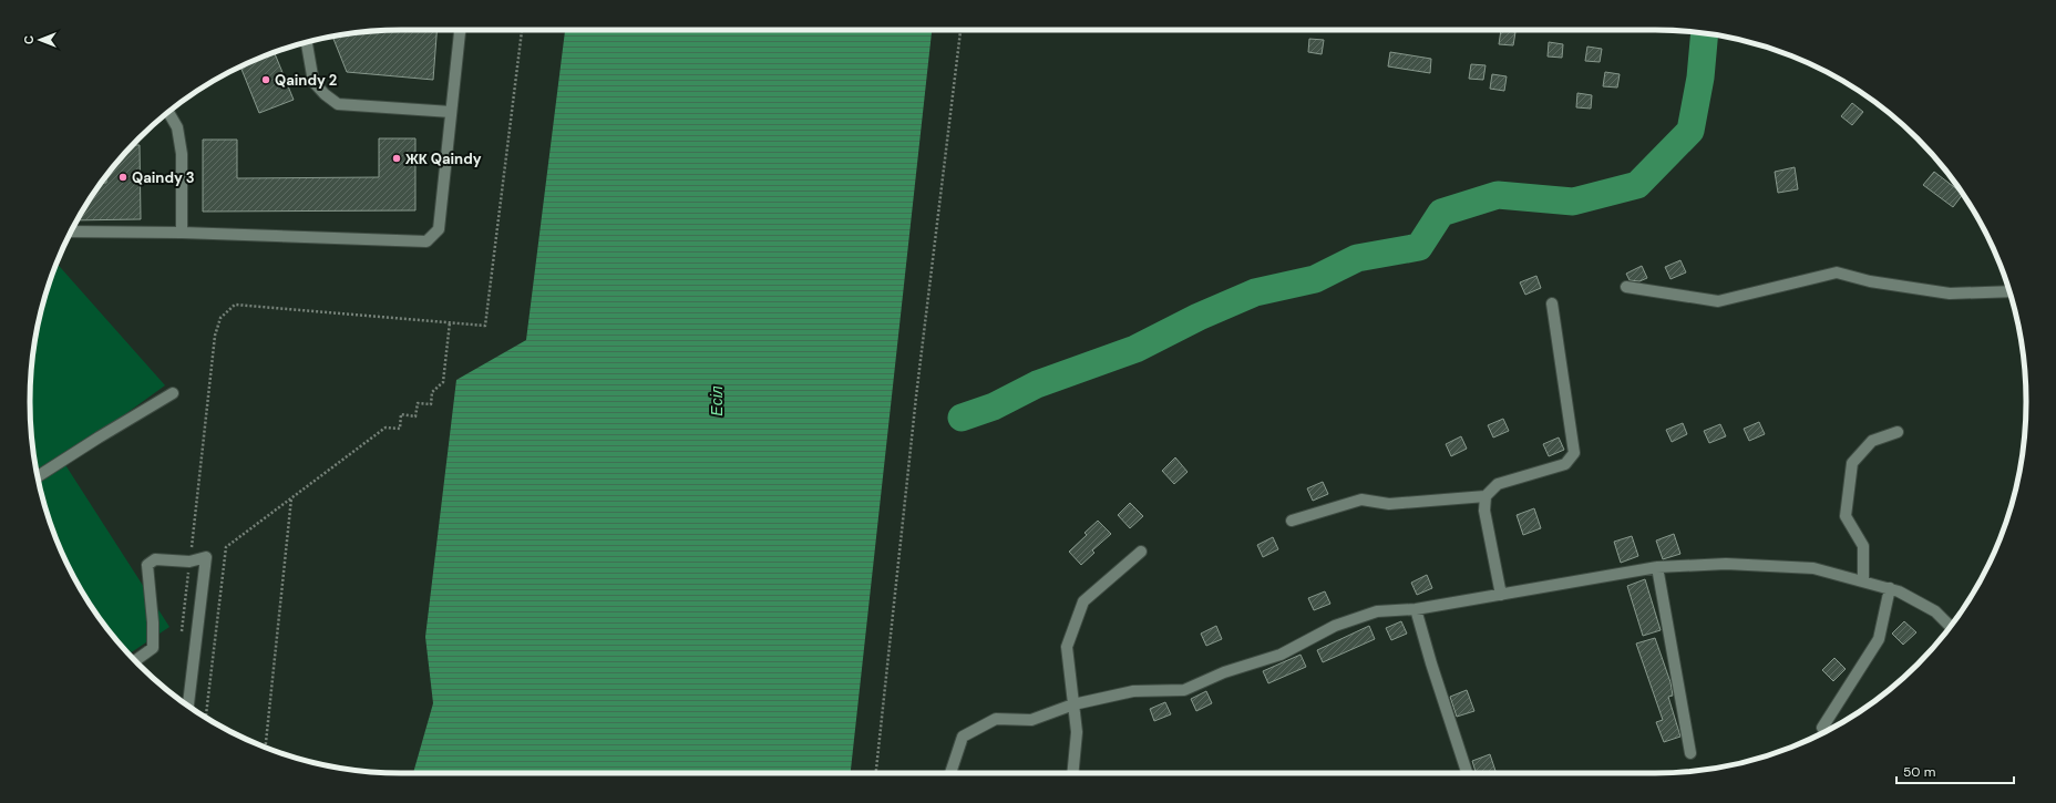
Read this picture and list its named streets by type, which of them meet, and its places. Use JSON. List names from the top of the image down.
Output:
{
  "water": ["Есіл"],
  "places": ["Qaindy 2", "ЖК Qaindy", "Qaindy 3"],
  "scale_bar": "50 m",
  "north": "left"
}
